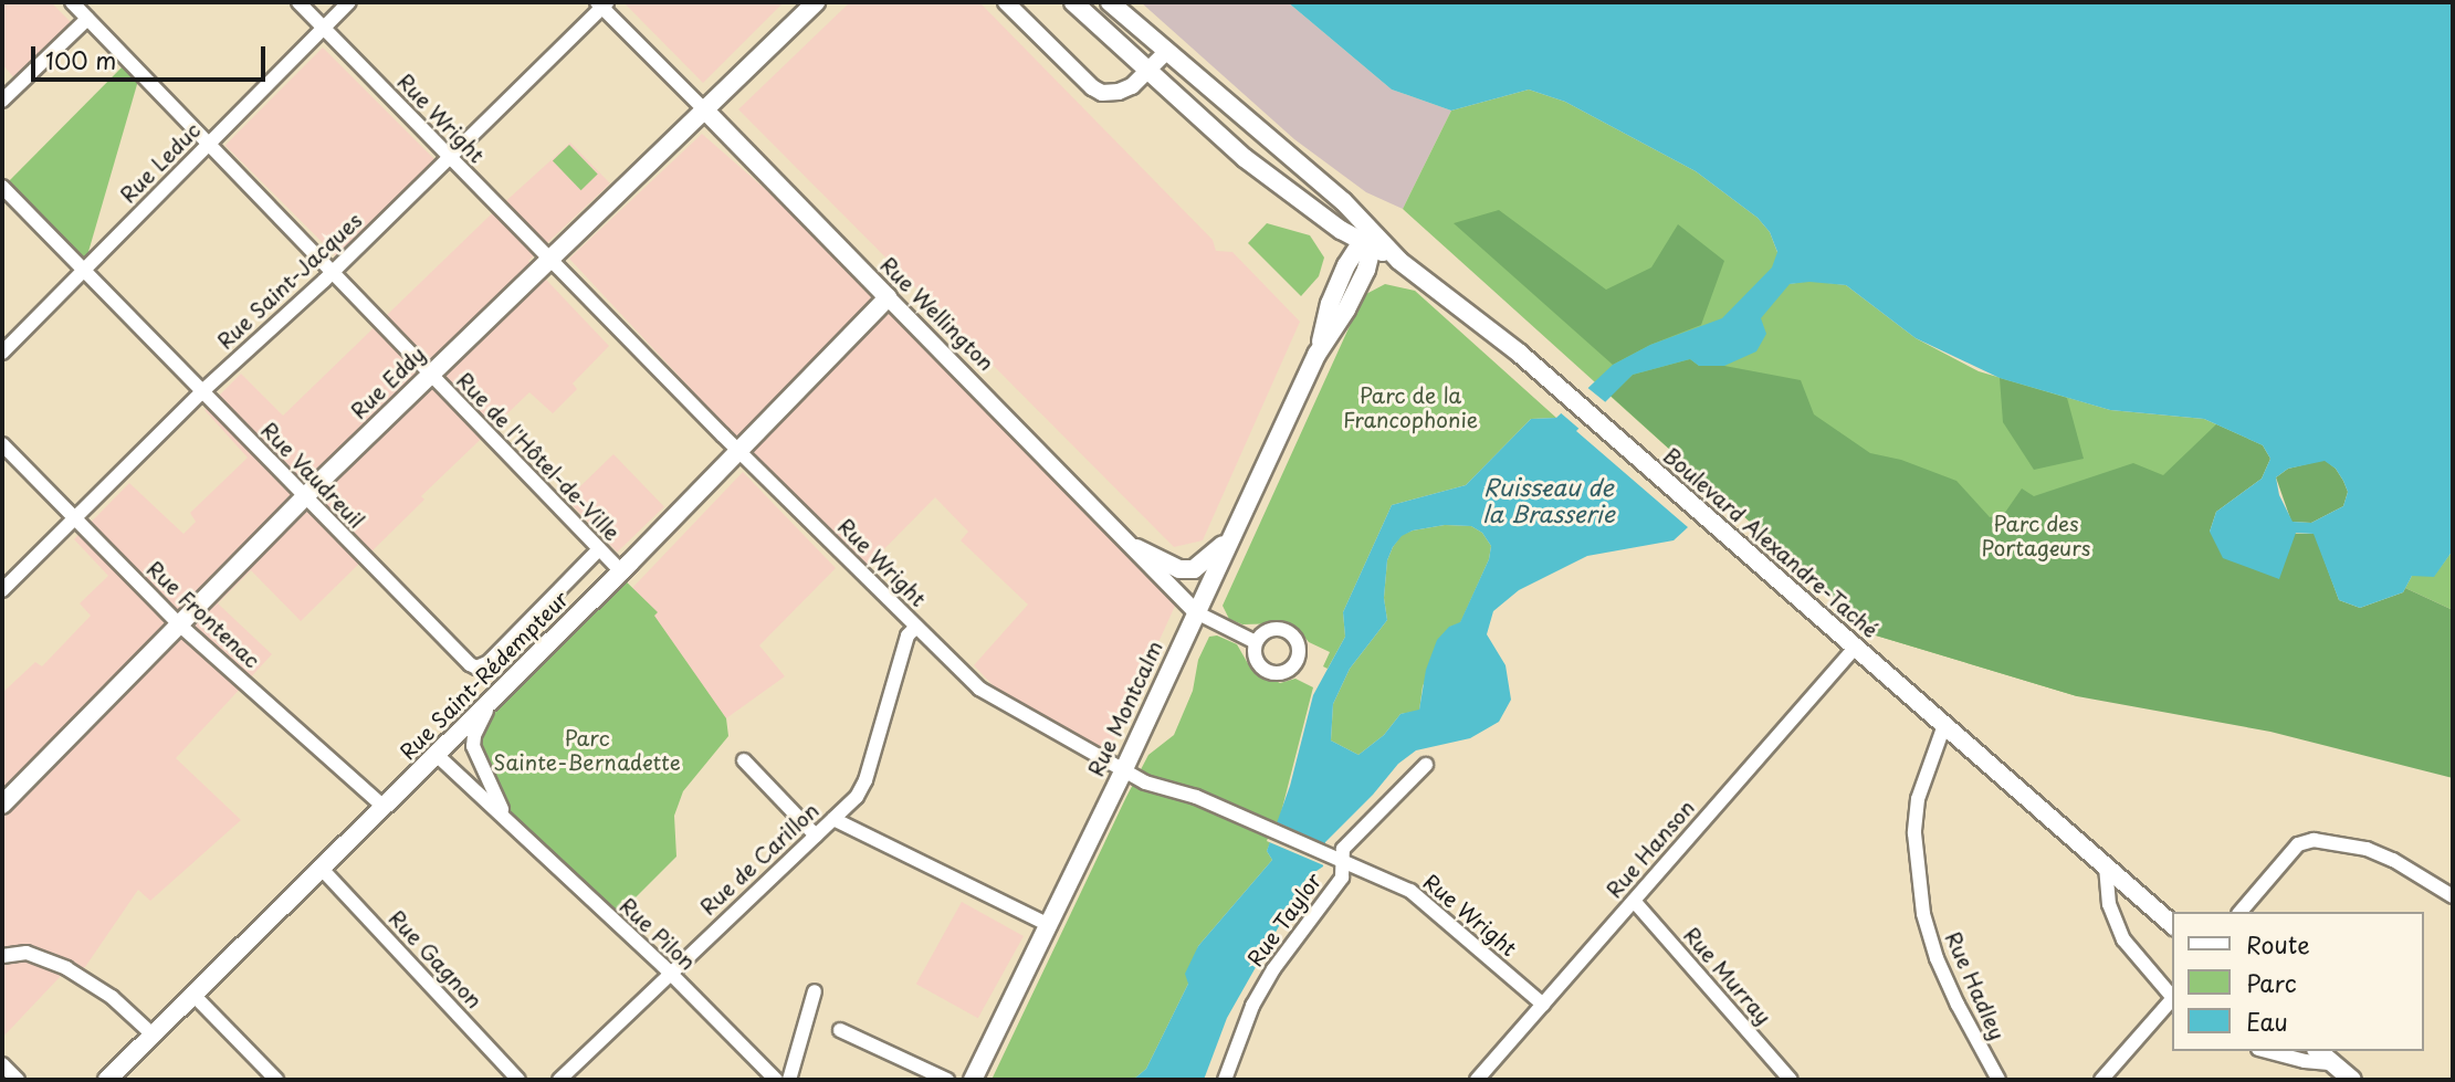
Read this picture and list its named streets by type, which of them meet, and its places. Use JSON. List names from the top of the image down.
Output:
{
  "streets": {
    "main road": [
      "Rue Wellington",
      "Rue Eddy",
      "Boulevard Alexandre-Taché",
      "Rue Saint-Rédempteur",
      "Rue Montcalm"
    ],
    "street": [
      "Rue Wright",
      "Rue Leduc",
      "Rue Saint-Jacques",
      "Rue de l'Hôtel-de-Ville",
      "Rue Vaudreuil",
      "Rue Frontenac",
      "Rue Hanson",
      "Rue de Carillon",
      "Rue Taylor",
      "Rue Pilon",
      "Rue Gagnon",
      "Rue Murray",
      "Rue Hadley"
    ]
  },
  "crossings": [
    ["Rue Wright", "Rue Leduc"],
    ["Rue Wright", "Rue Saint-Jacques"],
    ["Rue Wright", "Rue Eddy"],
    ["Rue Wright", "Rue Saint-Rédempteur"],
    ["Rue Wright", "Rue Montcalm"],
    ["Rue Wright", "Rue Hanson"],
    ["Rue Wright", "Rue de Carillon"],
    ["Rue Wright", "Rue Taylor"],
    ["Rue Leduc", "Rue de l'Hôtel-de-Ville"],
    ["Rue Leduc", "Rue Vaudreuil"],
    ["Rue Saint-Jacques", "Rue Wellington"],
    ["Rue Saint-Jacques", "Rue de l'Hôtel-de-Ville"],
    ["Rue Saint-Jacques", "Rue Vaudreuil"],
    ["Rue Saint-Jacques", "Rue Frontenac"],
    ["Rue Wellington", "Rue Eddy"],
    ["Rue Wellington", "Rue Saint-Rédempteur"],
    ["Rue Wellington", "Rue Montcalm"],
    ["Rue Eddy", "Rue de l'Hôtel-de-Ville"],
    ["Rue Eddy", "Rue Vaudreuil"],
    ["Rue Eddy", "Rue Frontenac"],
    ["Rue de l'Hôtel-de-Ville", "Rue Vaudreuil"],
    ["Rue de l'Hôtel-de-Ville", "Rue Saint-Rédempteur"],
    ["Boulevard Alexandre-Taché", "Rue Montcalm"],
    ["Boulevard Alexandre-Taché", "Rue Hanson"],
    ["Boulevard Alexandre-Taché", "Rue Hadley"],
    ["Rue Frontenac", "Rue Saint-Rédempteur"],
    ["Rue Saint-Rédempteur", "Rue Pilon"],
    ["Rue Saint-Rédempteur", "Rue Gagnon"],
    ["Rue Hanson", "Rue Murray"],
    ["Rue de Carillon", "Rue Pilon"]
  ],
  "water": ["Ruisseau de la Brasserie"],
  "parks": ["Parc de la Francophonie", "Parc des Portageurs", "Parc Sainte-Bernadette"],
  "legend": ["Route", "Parc", "Eau"],
  "scale_bar": "100 m"
}
